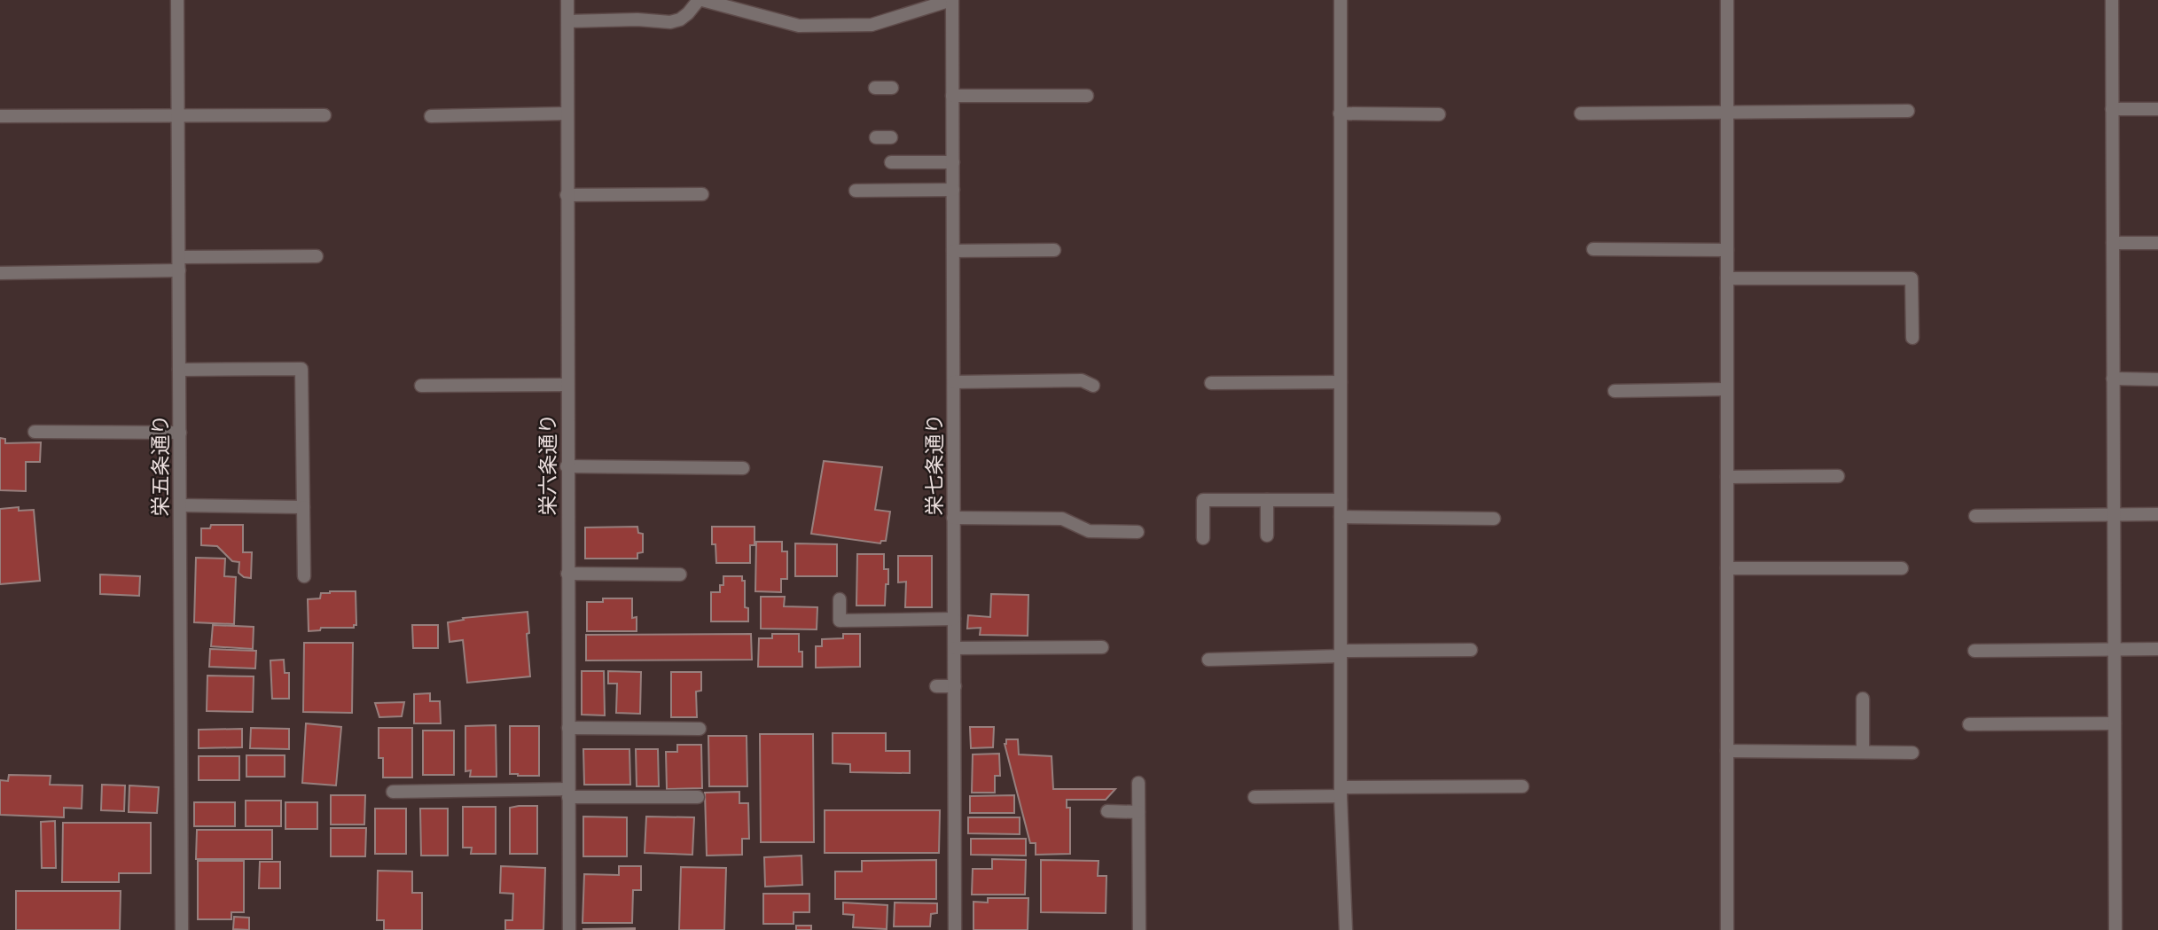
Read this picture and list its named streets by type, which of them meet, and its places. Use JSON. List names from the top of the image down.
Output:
{
  "streets": {
    "street": ["栄六条通り", "栄七条通り", "栄五条通り"]
  }
}
